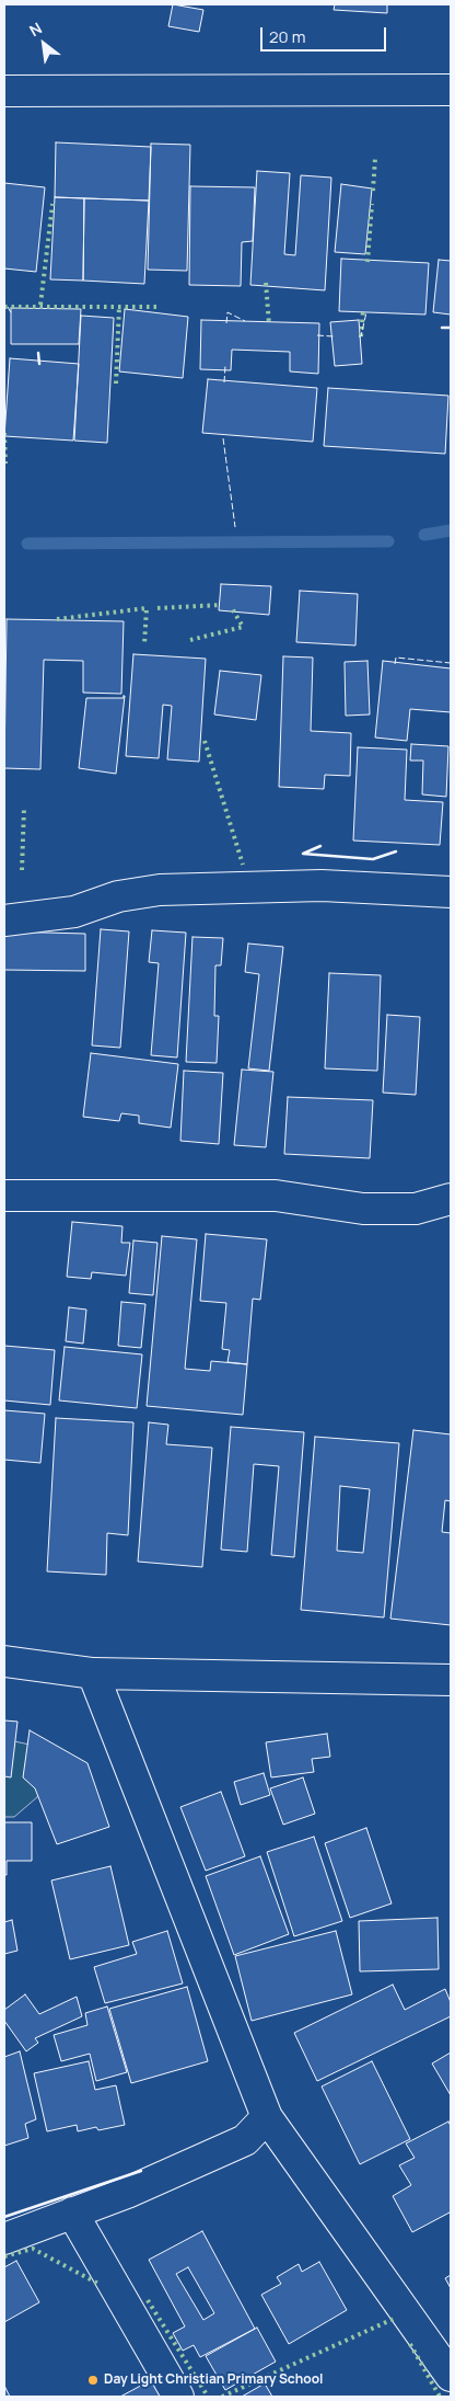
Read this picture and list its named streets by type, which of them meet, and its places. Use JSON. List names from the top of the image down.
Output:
{
  "places": ["Day Light Christian Primary School"],
  "scale_bar": "20 m",
  "north": "top left"
}
